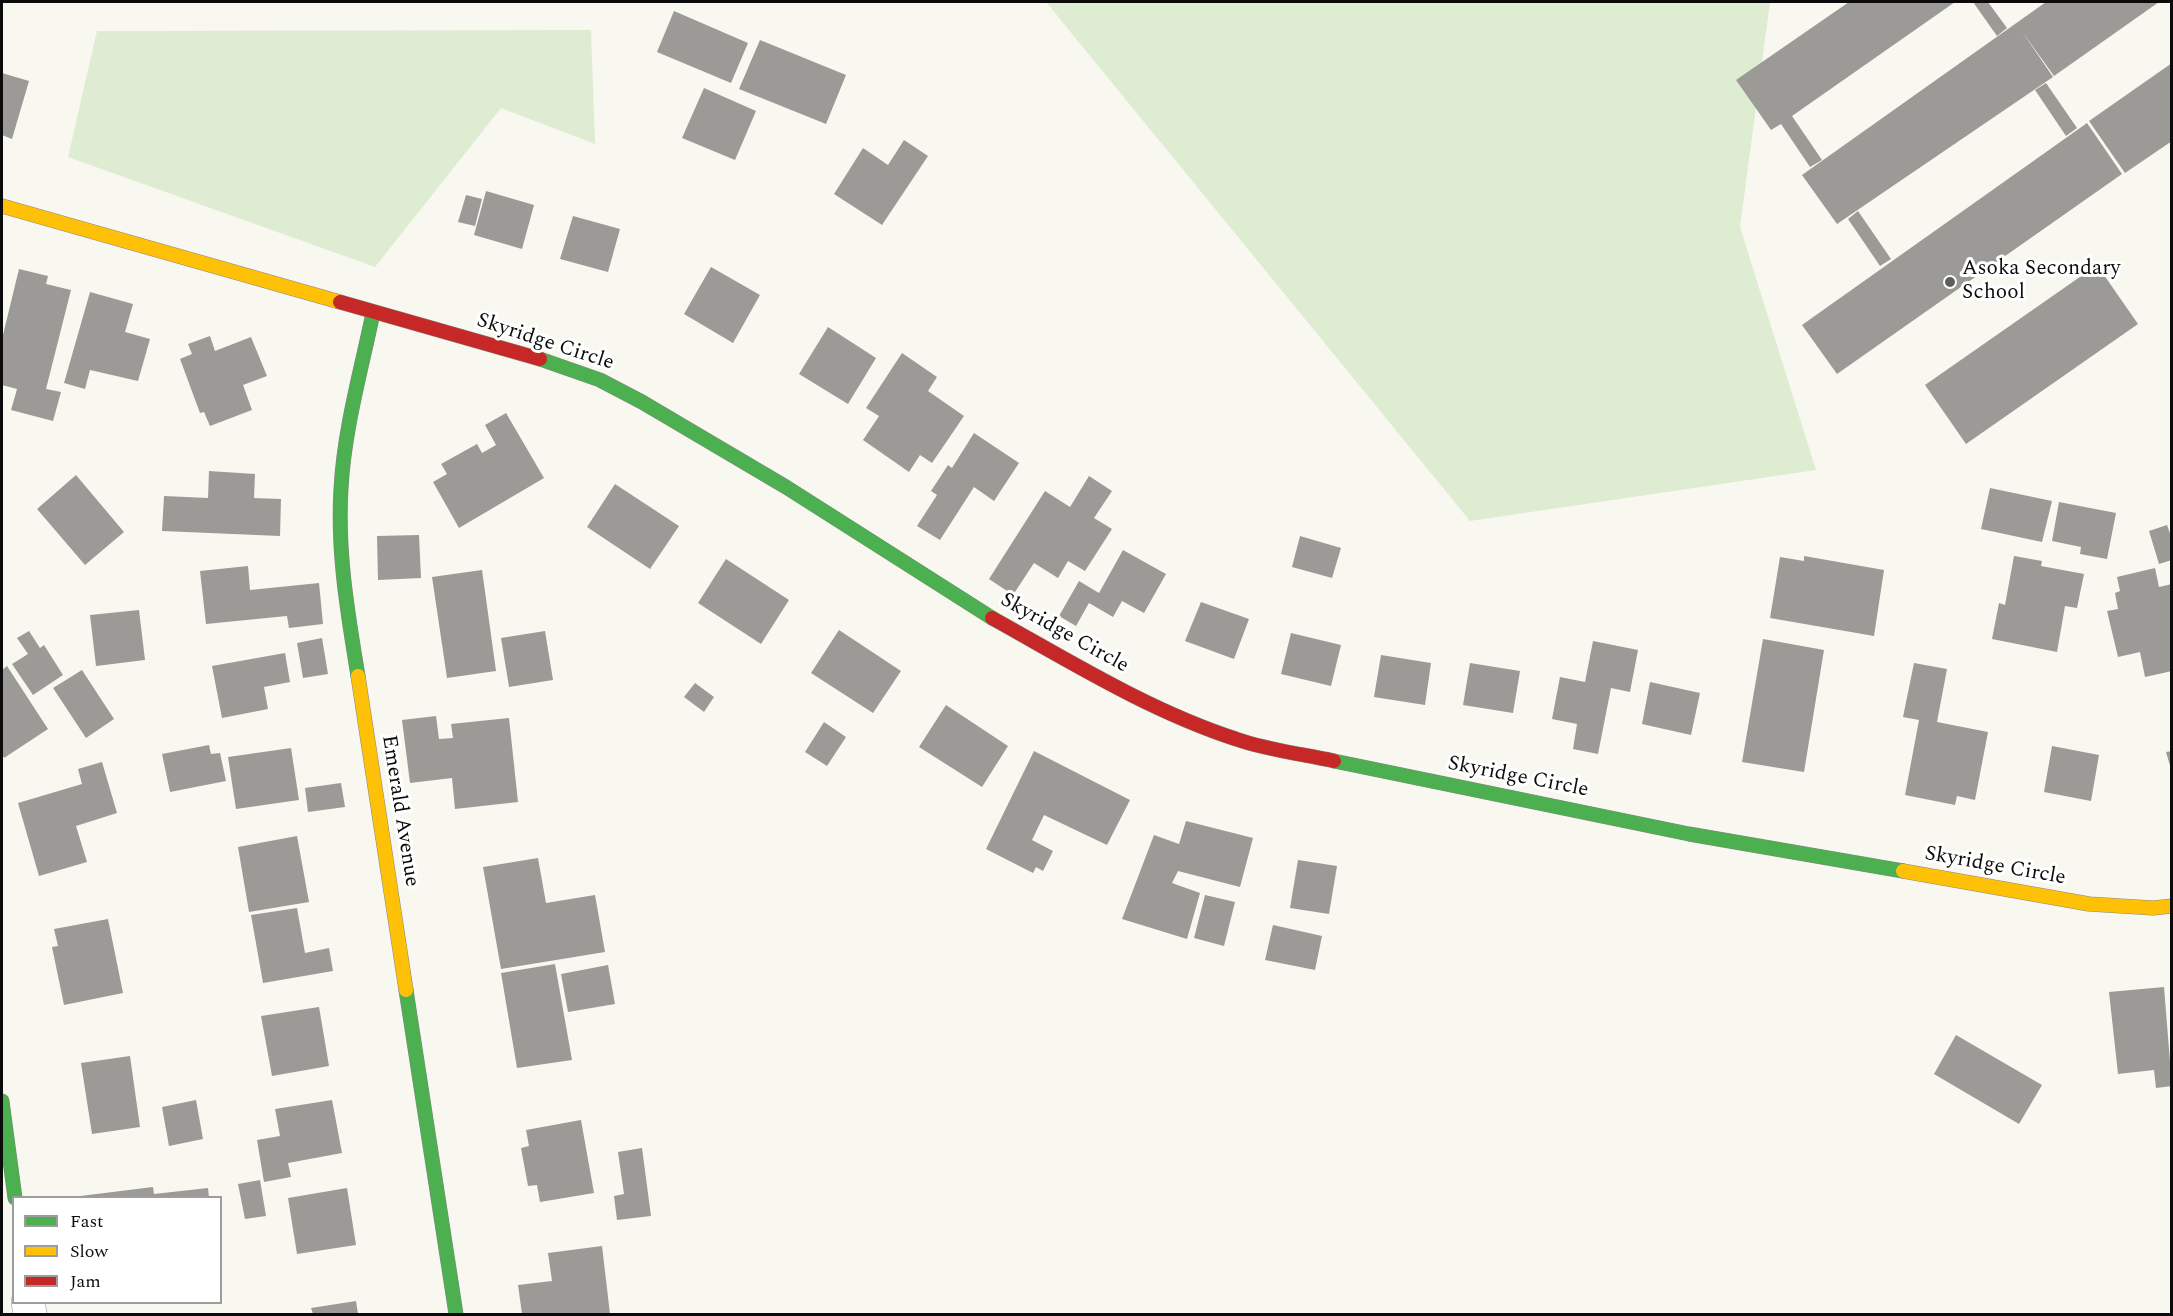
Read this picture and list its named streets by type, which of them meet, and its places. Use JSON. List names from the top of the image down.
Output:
{
  "streets": {
    "street": ["Skyridge Circle", "Emerald Avenue"]
  },
  "crossings": [
    ["Skyridge Circle", "Emerald Avenue"]
  ],
  "places": ["Asoka Secondary School"],
  "legend": ["Fast", "Slow", "Jam"]
}
